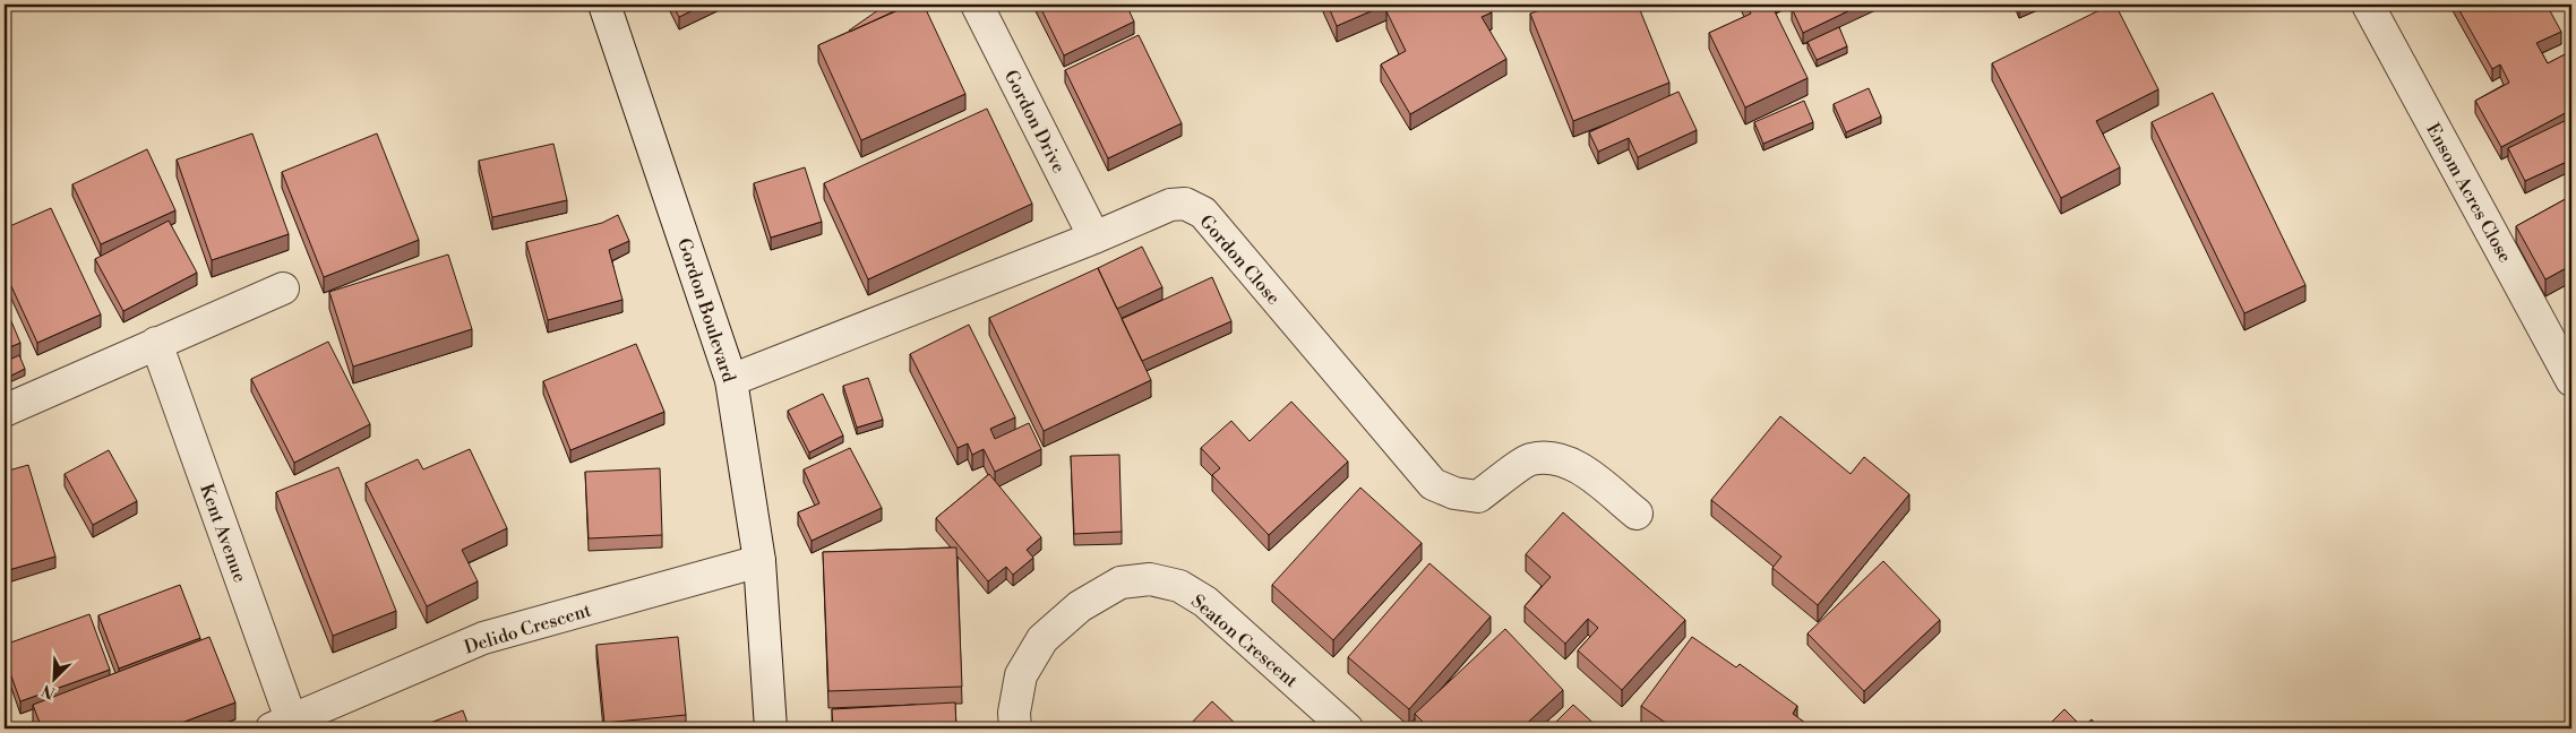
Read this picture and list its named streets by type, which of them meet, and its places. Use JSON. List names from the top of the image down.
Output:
{
  "streets": {
    "street": [
      "Gordon Drive",
      "Ensom Acres Close",
      "Gordon Close",
      "Gordon Boulevard",
      "Kent Avenue",
      "Delido Crescent",
      "Seaton Crescent"
    ]
  },
  "crossings": [
    ["Gordon Drive", "Gordon Close"],
    ["Gordon Close", "Gordon Boulevard"],
    ["Gordon Boulevard", "Delido Crescent"],
    ["Kent Avenue", "Delido Crescent"]
  ],
  "north": "bottom left"
}
